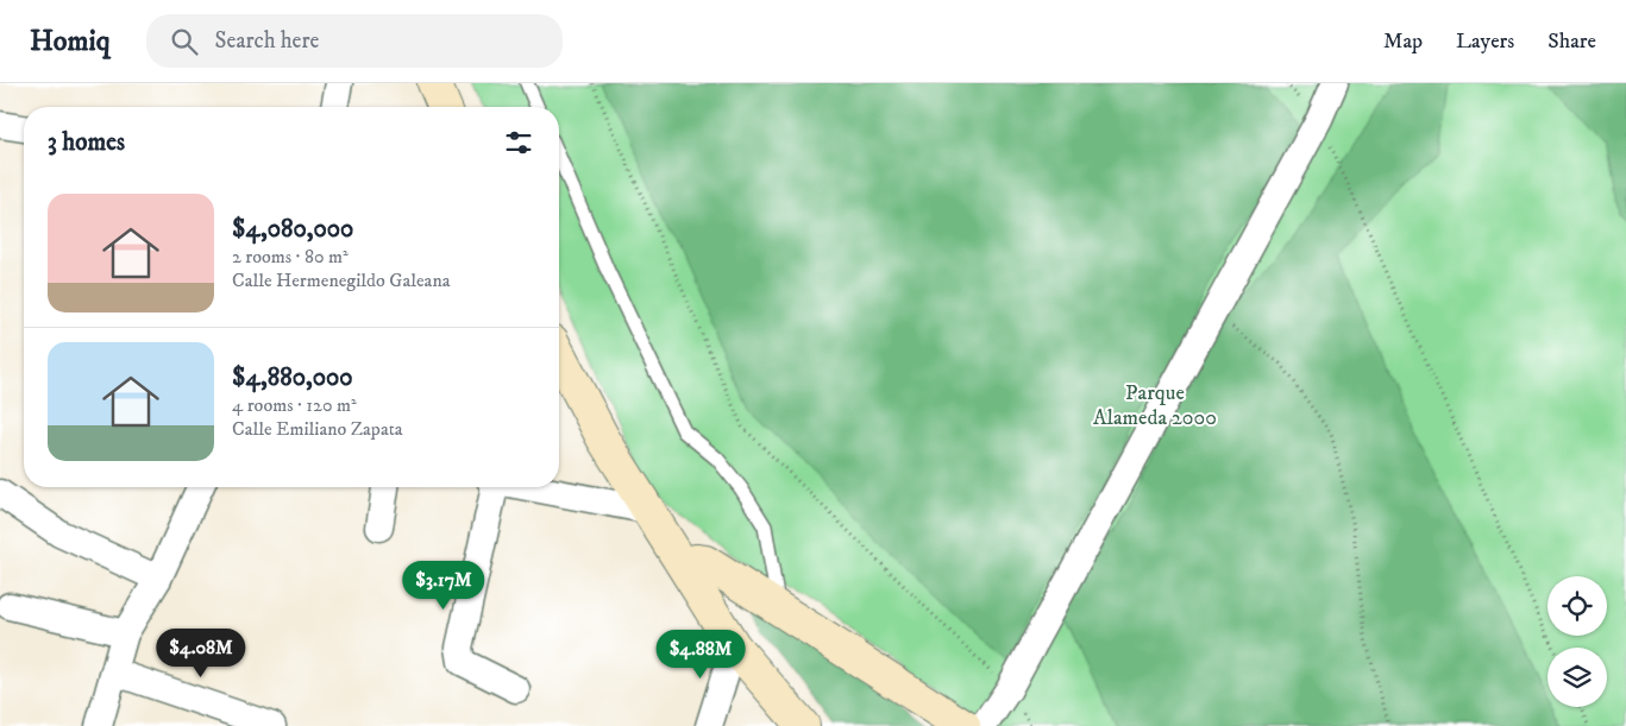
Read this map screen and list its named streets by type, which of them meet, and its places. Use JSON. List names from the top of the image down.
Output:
{
  "parks": ["Parque Alameda 2000"],
  "page": {
    "header": "Homiq",
    "search": "Search here",
    "nav": ["Map", "Layers", "Share"],
    "heading": "3 homes",
    "list": [
      {
        "name": "$4,080,000",
        "note": "2 rooms · 80 m² · Calle Hermenegildo Galeana"
      },
      {
        "name": "$4,880,000",
        "note": "4 rooms · 120 m² · Calle Emiliano Zapata"
      }
    ],
    "price": ["$3.17M", "$4.08M", "$4.88M"]
  }
}
